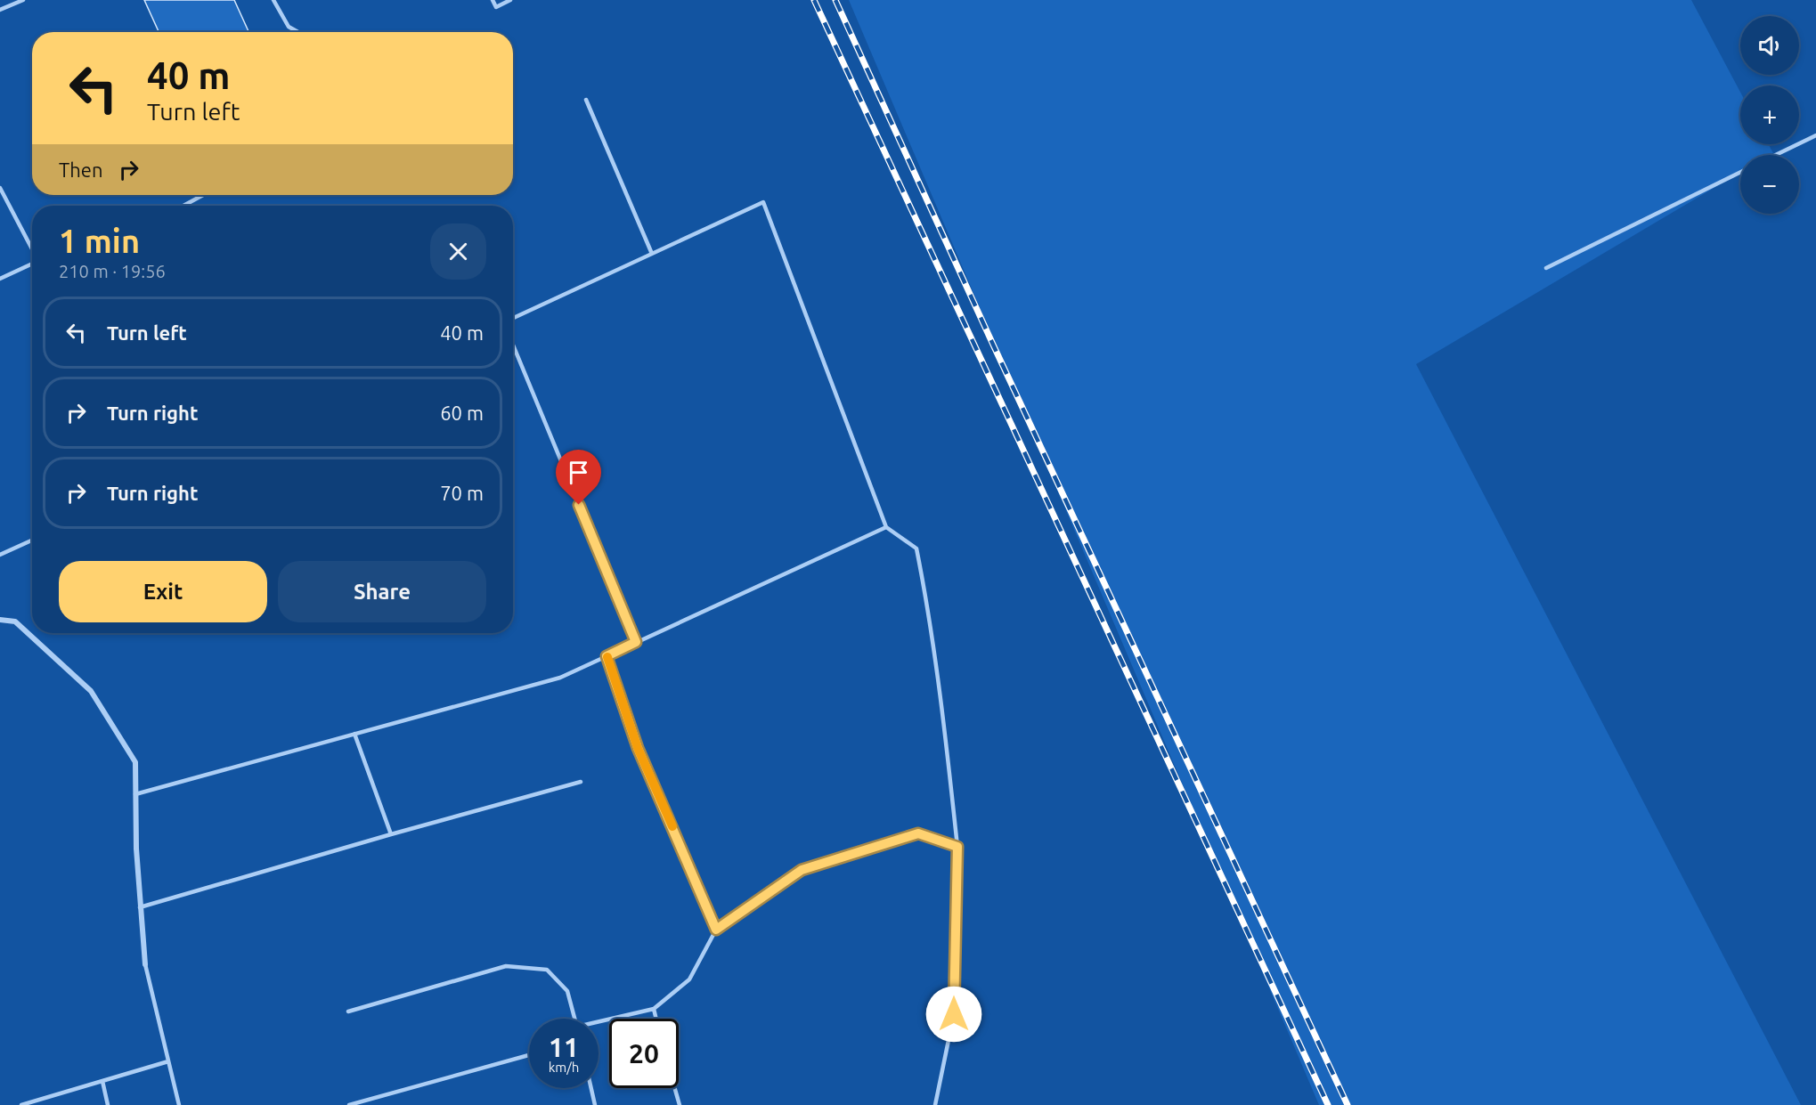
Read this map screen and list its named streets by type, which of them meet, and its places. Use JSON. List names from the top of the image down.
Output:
{
  "page": {
    "map_buttons": ["+", "−"],
    "turn": ["40 m", "Turn left"],
    "then": "Then",
    "heading": ["1 min", "210 m · 19:56"],
    "list": [
      {
        "name": "Turn left",
        "value": "40 m"
      },
      {
        "name": "Turn right",
        "value": "60 m"
      },
      {
        "name": "Turn right",
        "value": "70 m"
      }
    ],
    "buttons": ["Exit", "Share"],
    "speed": "11 km/h",
    "limit": "20"
  }
}
